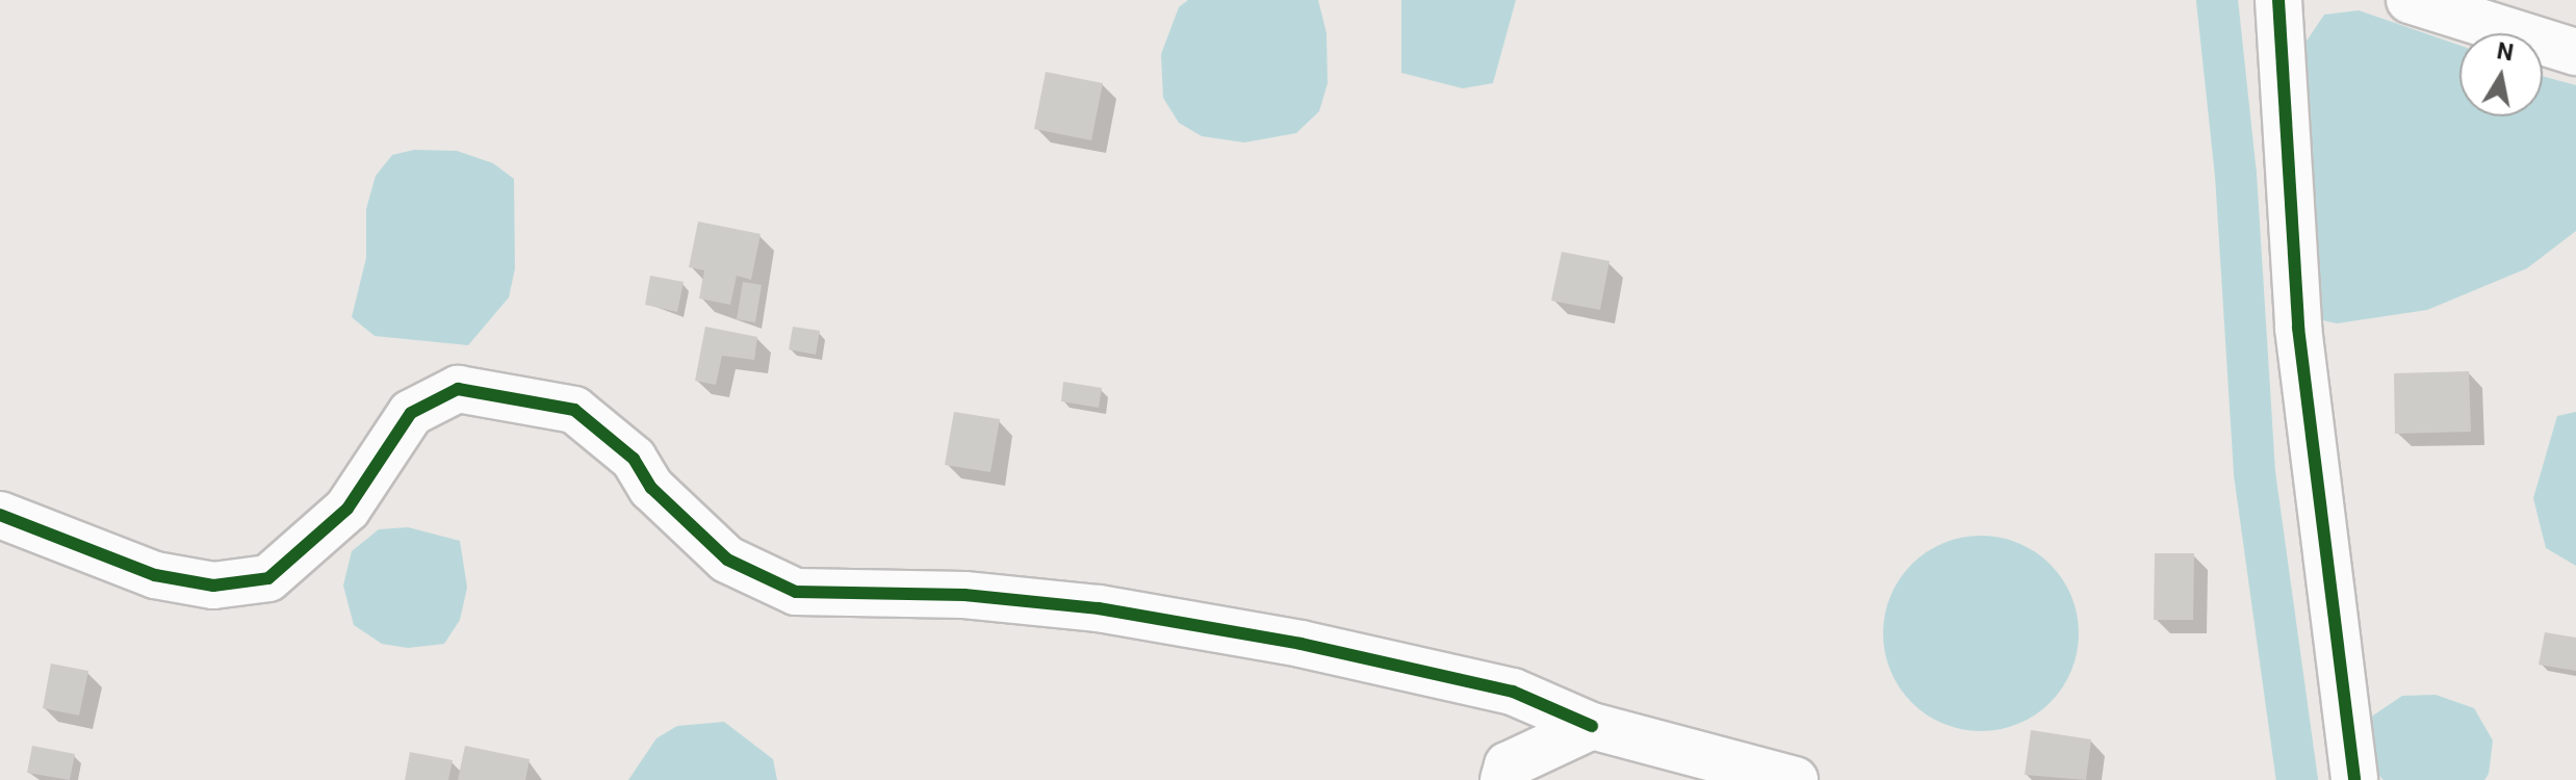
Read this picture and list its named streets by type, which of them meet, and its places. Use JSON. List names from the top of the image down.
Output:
{
  "north": "top"
}
